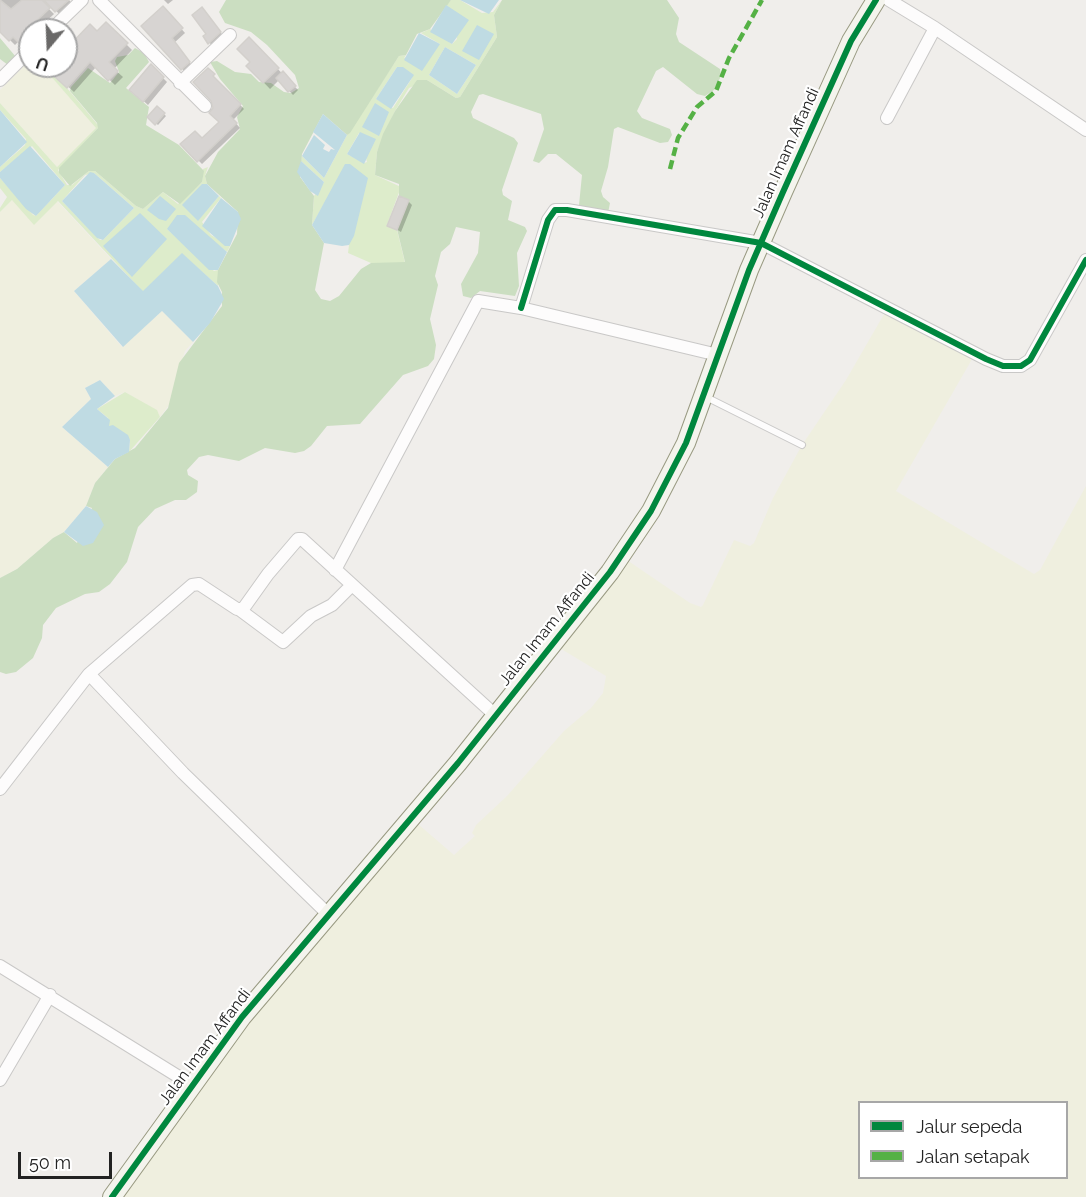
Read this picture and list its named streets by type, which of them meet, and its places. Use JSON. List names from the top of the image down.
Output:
{
  "streets": {
    "street": ["Jalan Imam Affandi"]
  },
  "legend": ["Jalur sepeda", "Jalan setapak"],
  "scale_bar": "50 m",
  "north": "bottom"
}
